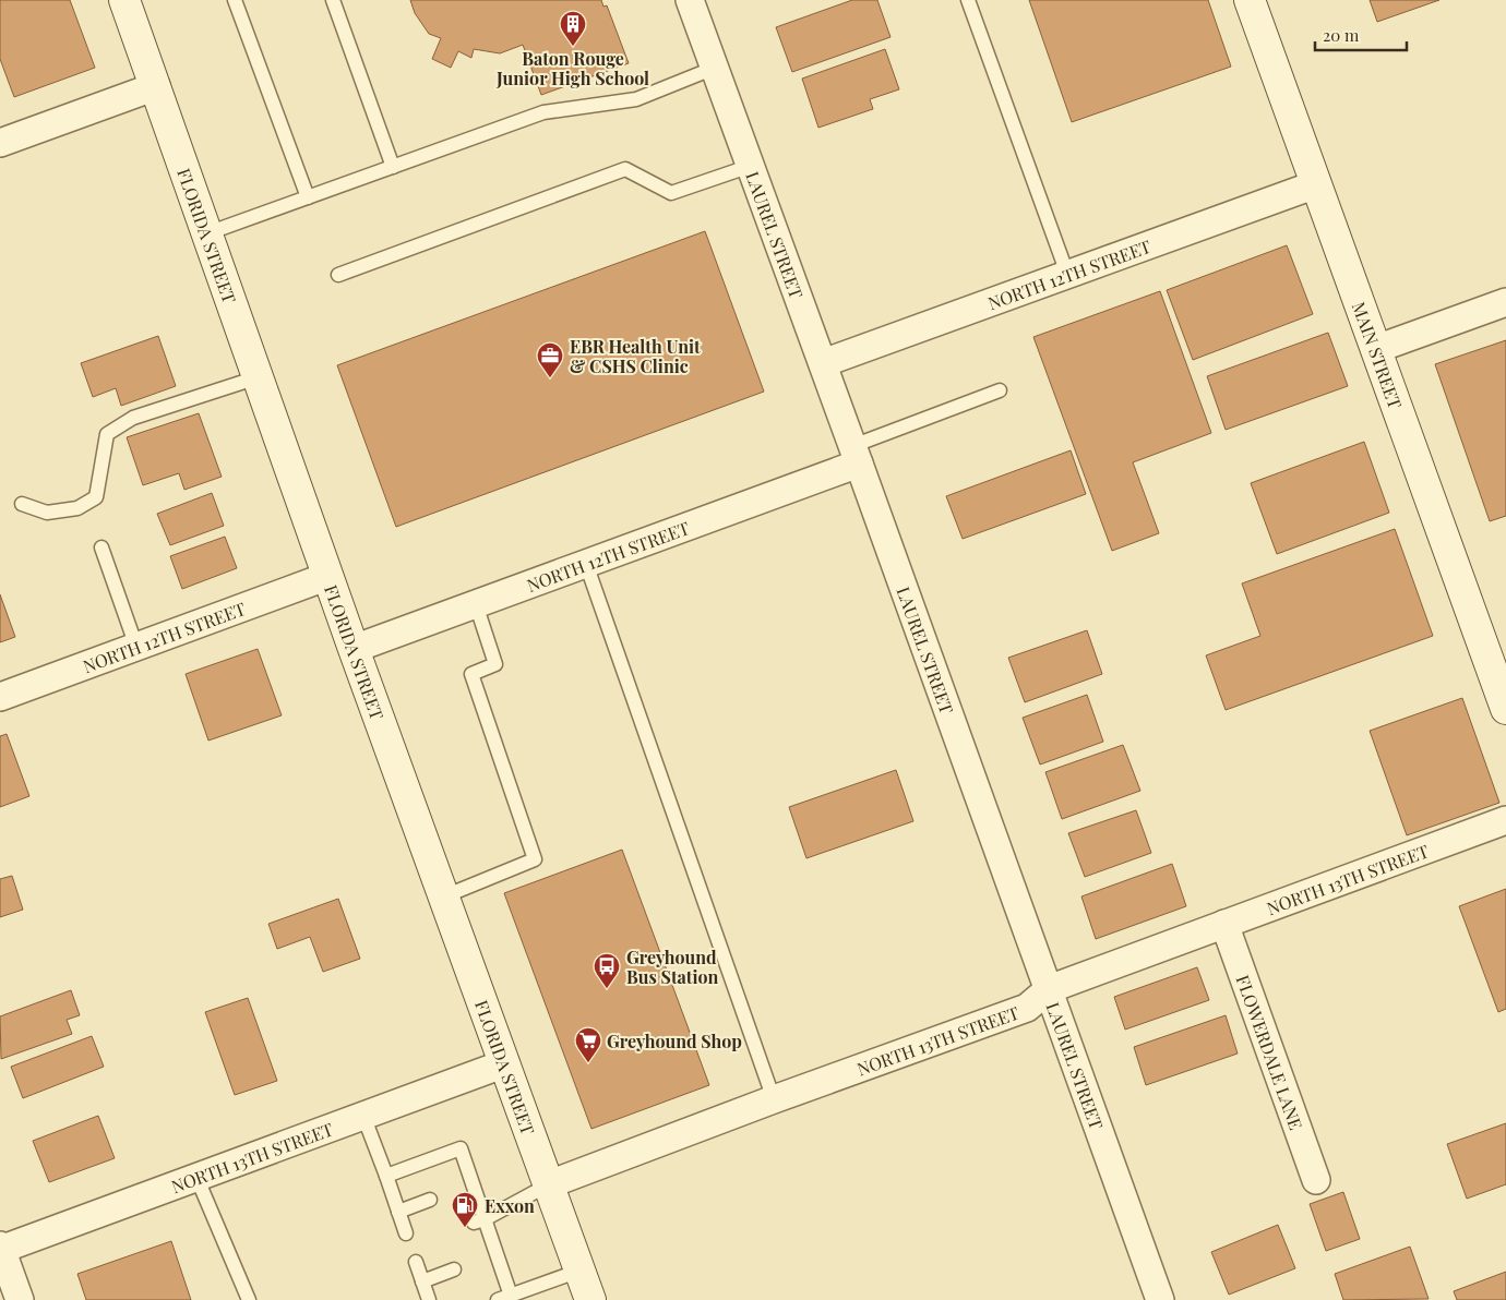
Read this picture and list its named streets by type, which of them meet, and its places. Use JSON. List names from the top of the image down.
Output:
{
  "streets": {
    "main road": ["FLORIDA STREET", "MAIN STREET"],
    "street": [
      "LAUREL STREET",
      "NORTH 12TH STREET",
      "NORTH 13TH STREET",
      "FLOWERDALE LANE"
    ]
  },
  "crossings": [
    ["FLORIDA STREET", "NORTH 12TH STREET"],
    ["FLORIDA STREET", "NORTH 13TH STREET"],
    ["LAUREL STREET", "NORTH 12TH STREET"],
    ["LAUREL STREET", "NORTH 13TH STREET"],
    ["NORTH 12TH STREET", "MAIN STREET"],
    ["NORTH 13TH STREET", "FLOWERDALE LANE"]
  ],
  "places": {
    "building": ["Baton Rouge Junior High School"],
    "office": ["EBR Health Unit & CSHS Clinic"],
    "bus stop": ["Greyhound Bus Station"],
    "supermarket": ["Greyhound Shop"],
    "fuel station": ["Exxon"]
  },
  "scale_bar": "20 m"
}
